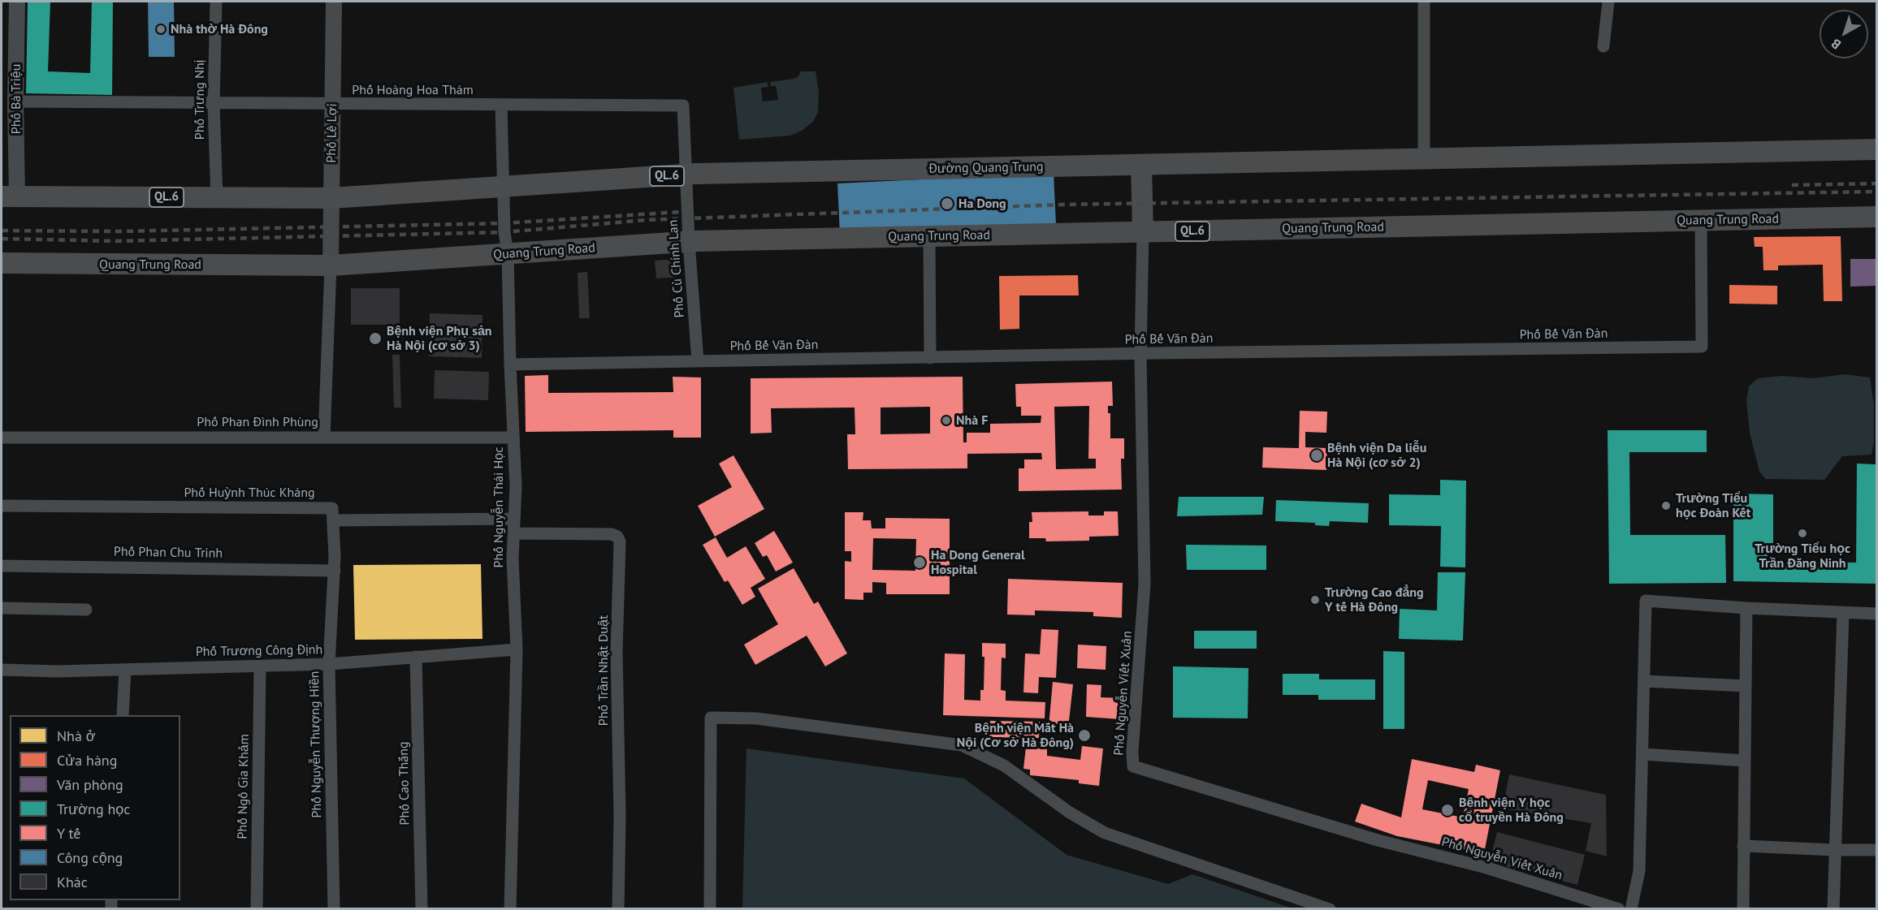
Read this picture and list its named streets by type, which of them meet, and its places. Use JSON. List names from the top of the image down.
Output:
{
  "streets": {
    "highway": ["Đường Quang Trung", "QL.6", "Quang Trung Road"],
    "street": [
      "Phố Hoàng Hoa Thám",
      "Phố Bà Triệu",
      "Phố Trưng Nhị",
      "Phố Lê Lợi",
      "Phố Cù Chính Lan",
      "Phố Bế Văn Đàn",
      "Phố Phan Đình Phùng",
      "Phố Huỳnh Thúc Kháng",
      "Phố Nguyễn Thái Học",
      "Phố Phan Chu Trinh",
      "Phố Trương Công Định",
      "Phố Trần Nhật Duật",
      "Phố Nguyễn Viết Xuân",
      "Phố Nguyễn Thượng Hiền",
      "Phố Cao Thắng",
      "Phố Ngô Gia Khảm"
    ]
  },
  "crossings": [
    ["Phố Hoàng Hoa Thám", "Phố Bà Triệu"],
    ["Phố Hoàng Hoa Thám", "Phố Trưng Nhị"],
    ["Phố Hoàng Hoa Thám", "Phố Lê Lợi"],
    ["Phố Hoàng Hoa Thám", "Đường Quang Trung"],
    ["Phố Hoàng Hoa Thám", "QL.6"],
    ["Phố Hoàng Hoa Thám", "Phố Cù Chính Lan"],
    ["Phố Hoàng Hoa Thám", "Phố Nguyễn Thái Học"],
    ["Phố Bà Triệu", "QL.6"],
    ["Phố Trưng Nhị", "QL.6"],
    ["Phố Lê Lợi", "QL.6"],
    ["Phố Lê Lợi", "Quang Trung Road"],
    ["Đường Quang Trung", "QL.6"],
    ["Đường Quang Trung", "Phố Cù Chính Lan"],
    ["QL.6", "Phố Cù Chính Lan"],
    ["QL.6", "Phố Nguyễn Thái Học"],
    ["Quang Trung Road", "Phố Cù Chính Lan"],
    ["Quang Trung Road", "Phố Bế Văn Đàn"],
    ["Quang Trung Road", "Phố Nguyễn Thái Học"],
    ["Quang Trung Road", "Phố Nguyễn Viết Xuân"],
    ["Phố Cù Chính Lan", "Phố Bế Văn Đàn"],
    ["Phố Bế Văn Đàn", "Phố Nguyễn Thái Học"],
    ["Phố Bế Văn Đàn", "Phố Nguyễn Viết Xuân"],
    ["Phố Phan Đình Phùng", "Phố Nguyễn Thái Học"],
    ["Phố Huỳnh Thúc Kháng", "Phố Nguyễn Thượng Hiền"],
    ["Phố Nguyễn Thái Học", "Phố Trương Công Định"],
    ["Phố Nguyễn Thái Học", "Phố Trần Nhật Duật"],
    ["Phố Phan Chu Trinh", "Phố Nguyễn Thượng Hiền"],
    ["Phố Trương Công Định", "Phố Nguyễn Thượng Hiền"],
    ["Phố Trương Công Định", "Phố Cao Thắng"],
    ["Phố Trương Công Định", "Phố Ngô Gia Khảm"]
  ],
  "places": [
    "Nhà thờ Hà Đông",
    "Ha Dong",
    "Bệnh viện Phụ sản Hà Nội (cơ sở 3)",
    "Nhà F",
    "Bệnh viện Da liễu Hà Nội (cơ sở 2)",
    "Trường Tiểu học Đoàn Kết",
    "Trường Tiểu học Trần Đăng Ninh",
    "Ha Dong General Hospital",
    "Trường Cao đẳng Y tế Hà Đông",
    "Bệnh viện Mắt Hà Nội (Cơ sở Hà Đông)",
    "Bệnh viện Y học cổ truyền Hà Đông"
  ],
  "legend": [
    "Nhà ở",
    "Cửa hàng",
    "Văn phòng",
    "Trường học",
    "Y tế",
    "Công cộng",
    "Khác"
  ],
  "north": "bottom left"
}
